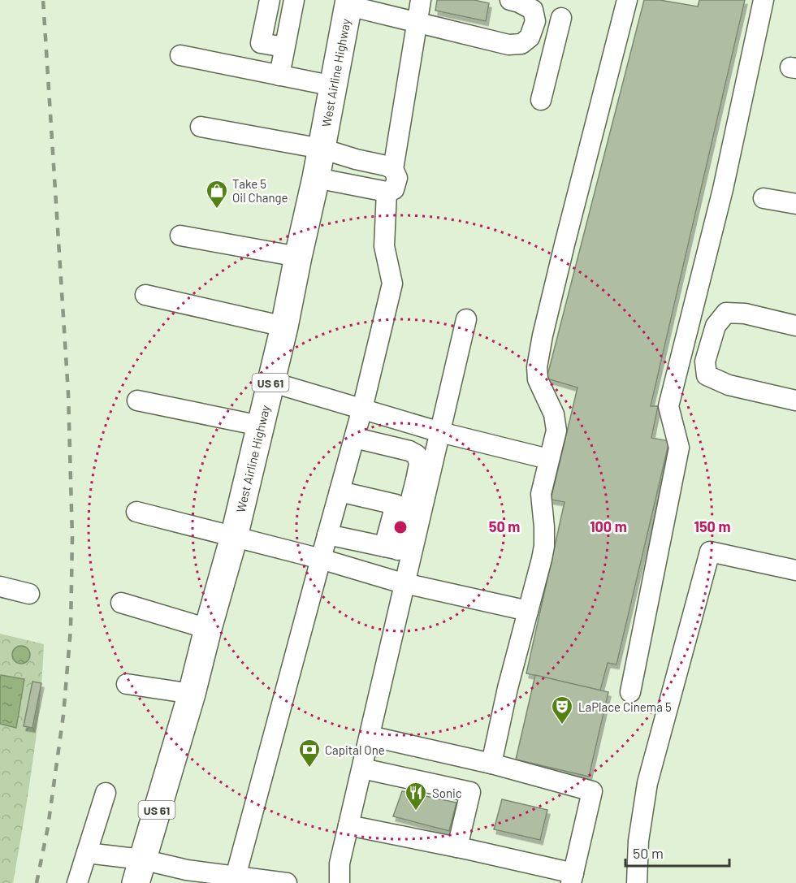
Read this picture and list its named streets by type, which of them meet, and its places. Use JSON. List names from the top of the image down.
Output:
{
  "streets": {
    "highway": ["West Airline Highway", "US 61"]
  },
  "places": {
    "shop": ["Take 5 Oil Change"],
    "theatre": ["LaPlace Cinema 5"],
    "bank": ["Capital One"],
    "restaurant": ["Sonic"]
  },
  "scale_bar": "50 m",
  "rings": ["50 m", "100 m", "150 m"]
}
